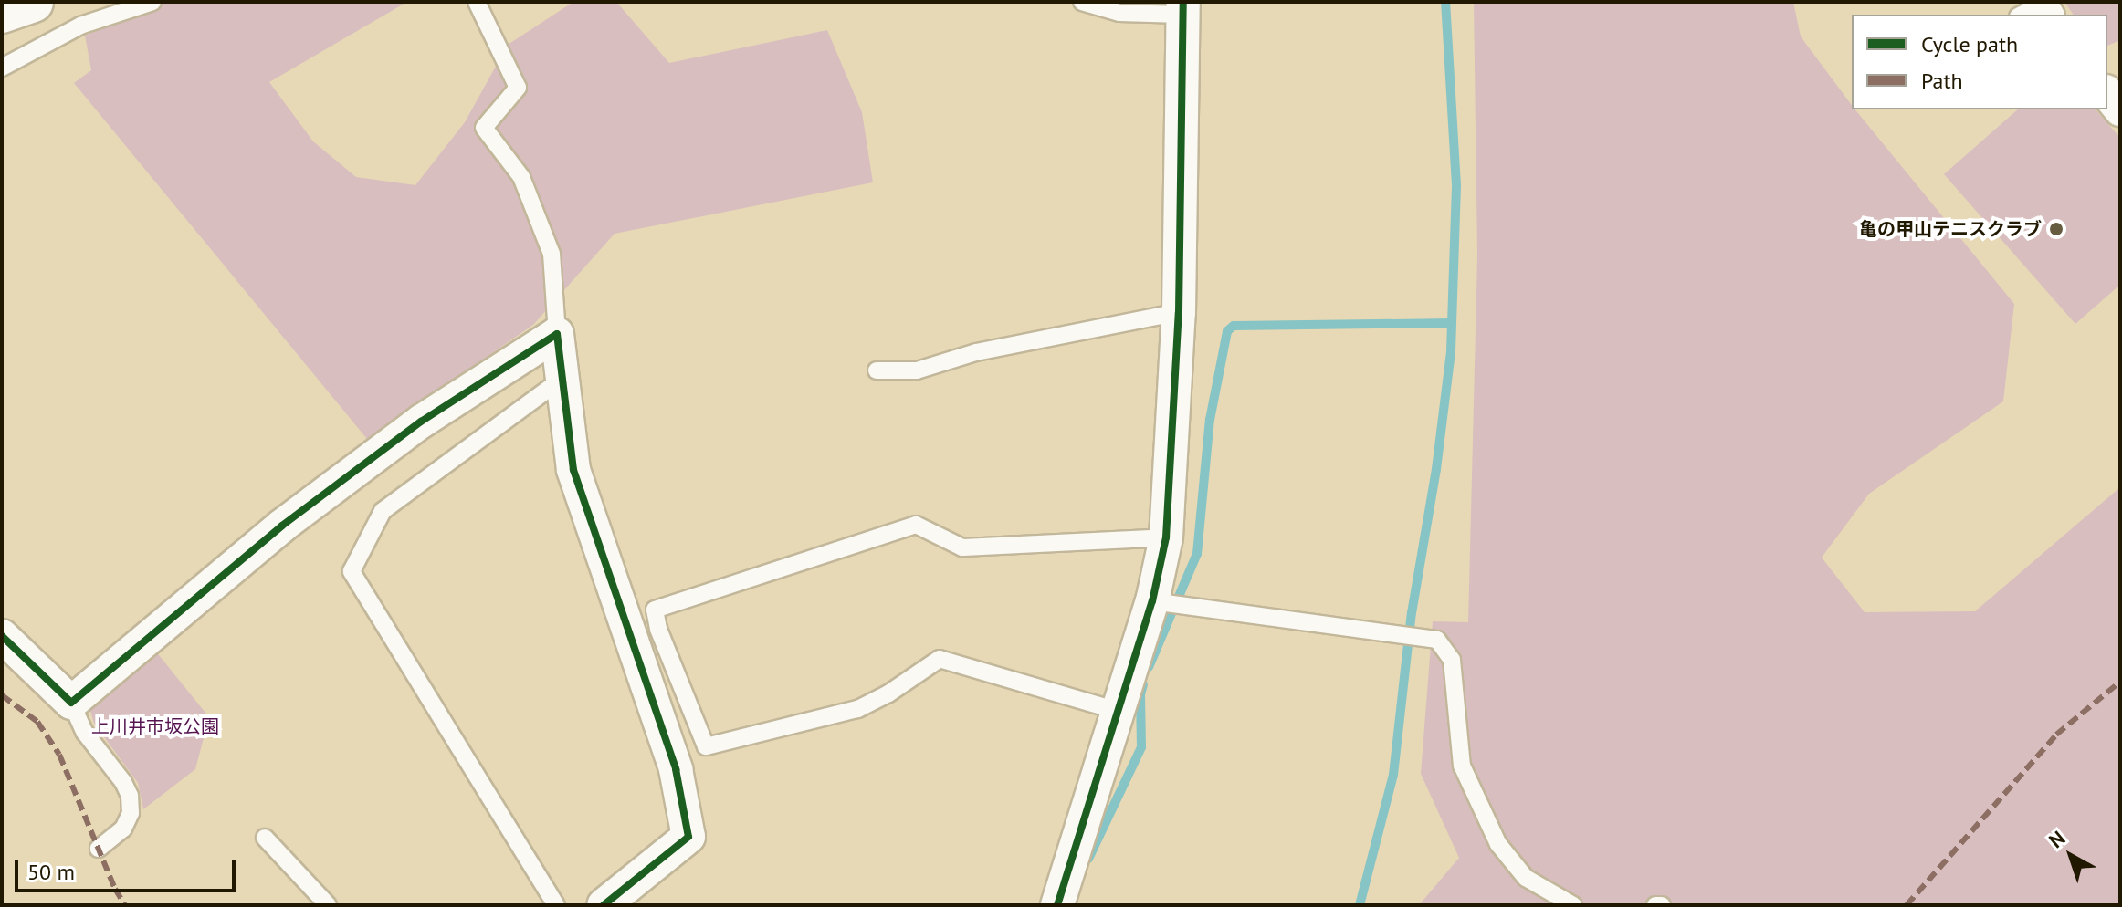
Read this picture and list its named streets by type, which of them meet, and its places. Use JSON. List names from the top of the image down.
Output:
{
  "parks": ["上川井市坂公園"],
  "places": ["亀の甲山テニスクラブ"],
  "legend": ["Cycle path", "Path"],
  "scale_bar": "50 m",
  "north": "top left"
}
